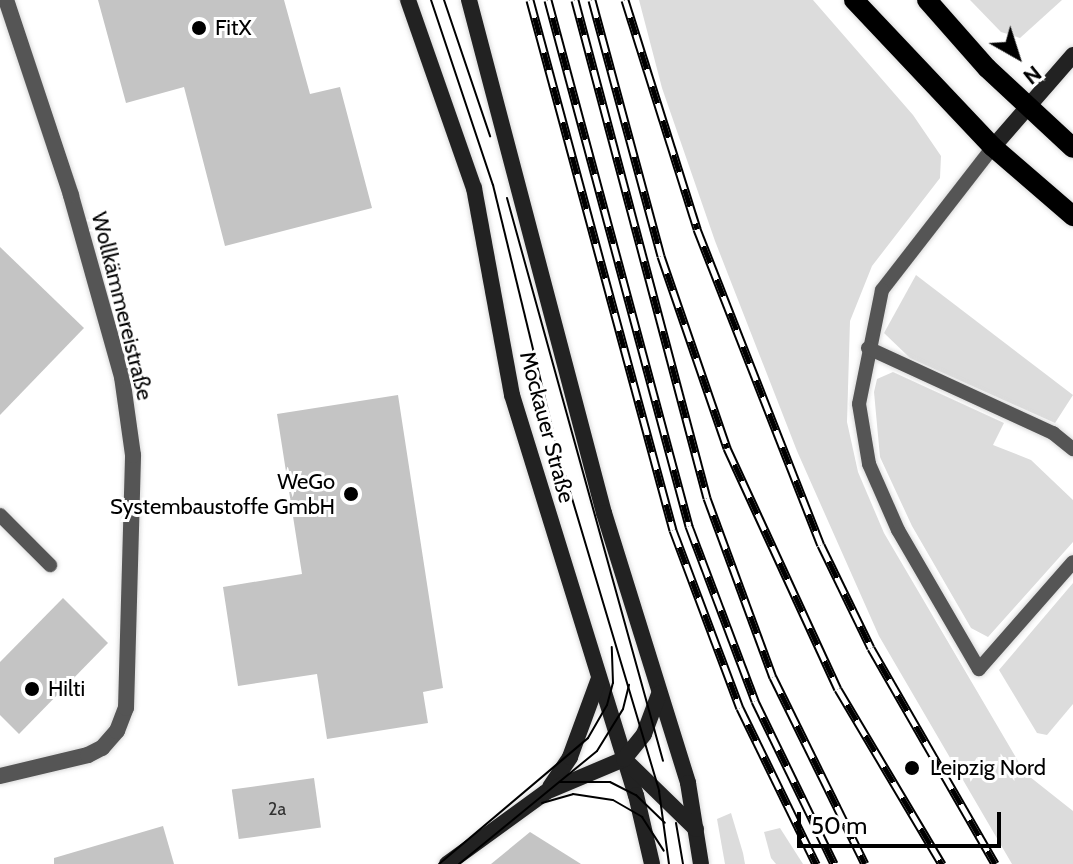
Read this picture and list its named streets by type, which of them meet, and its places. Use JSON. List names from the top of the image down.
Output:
{
  "streets": {
    "main road": ["Mockauer Straße"],
    "street": ["Wollkämmereistraße"]
  },
  "places": [
    "FitX",
    "WeGo Systembaustoffe GmbH",
    "Hilti",
    "Leipzig Nord"
  ],
  "house_numbers": ["2a"],
  "scale_bar": "50 m",
  "north": "bottom right"
}
